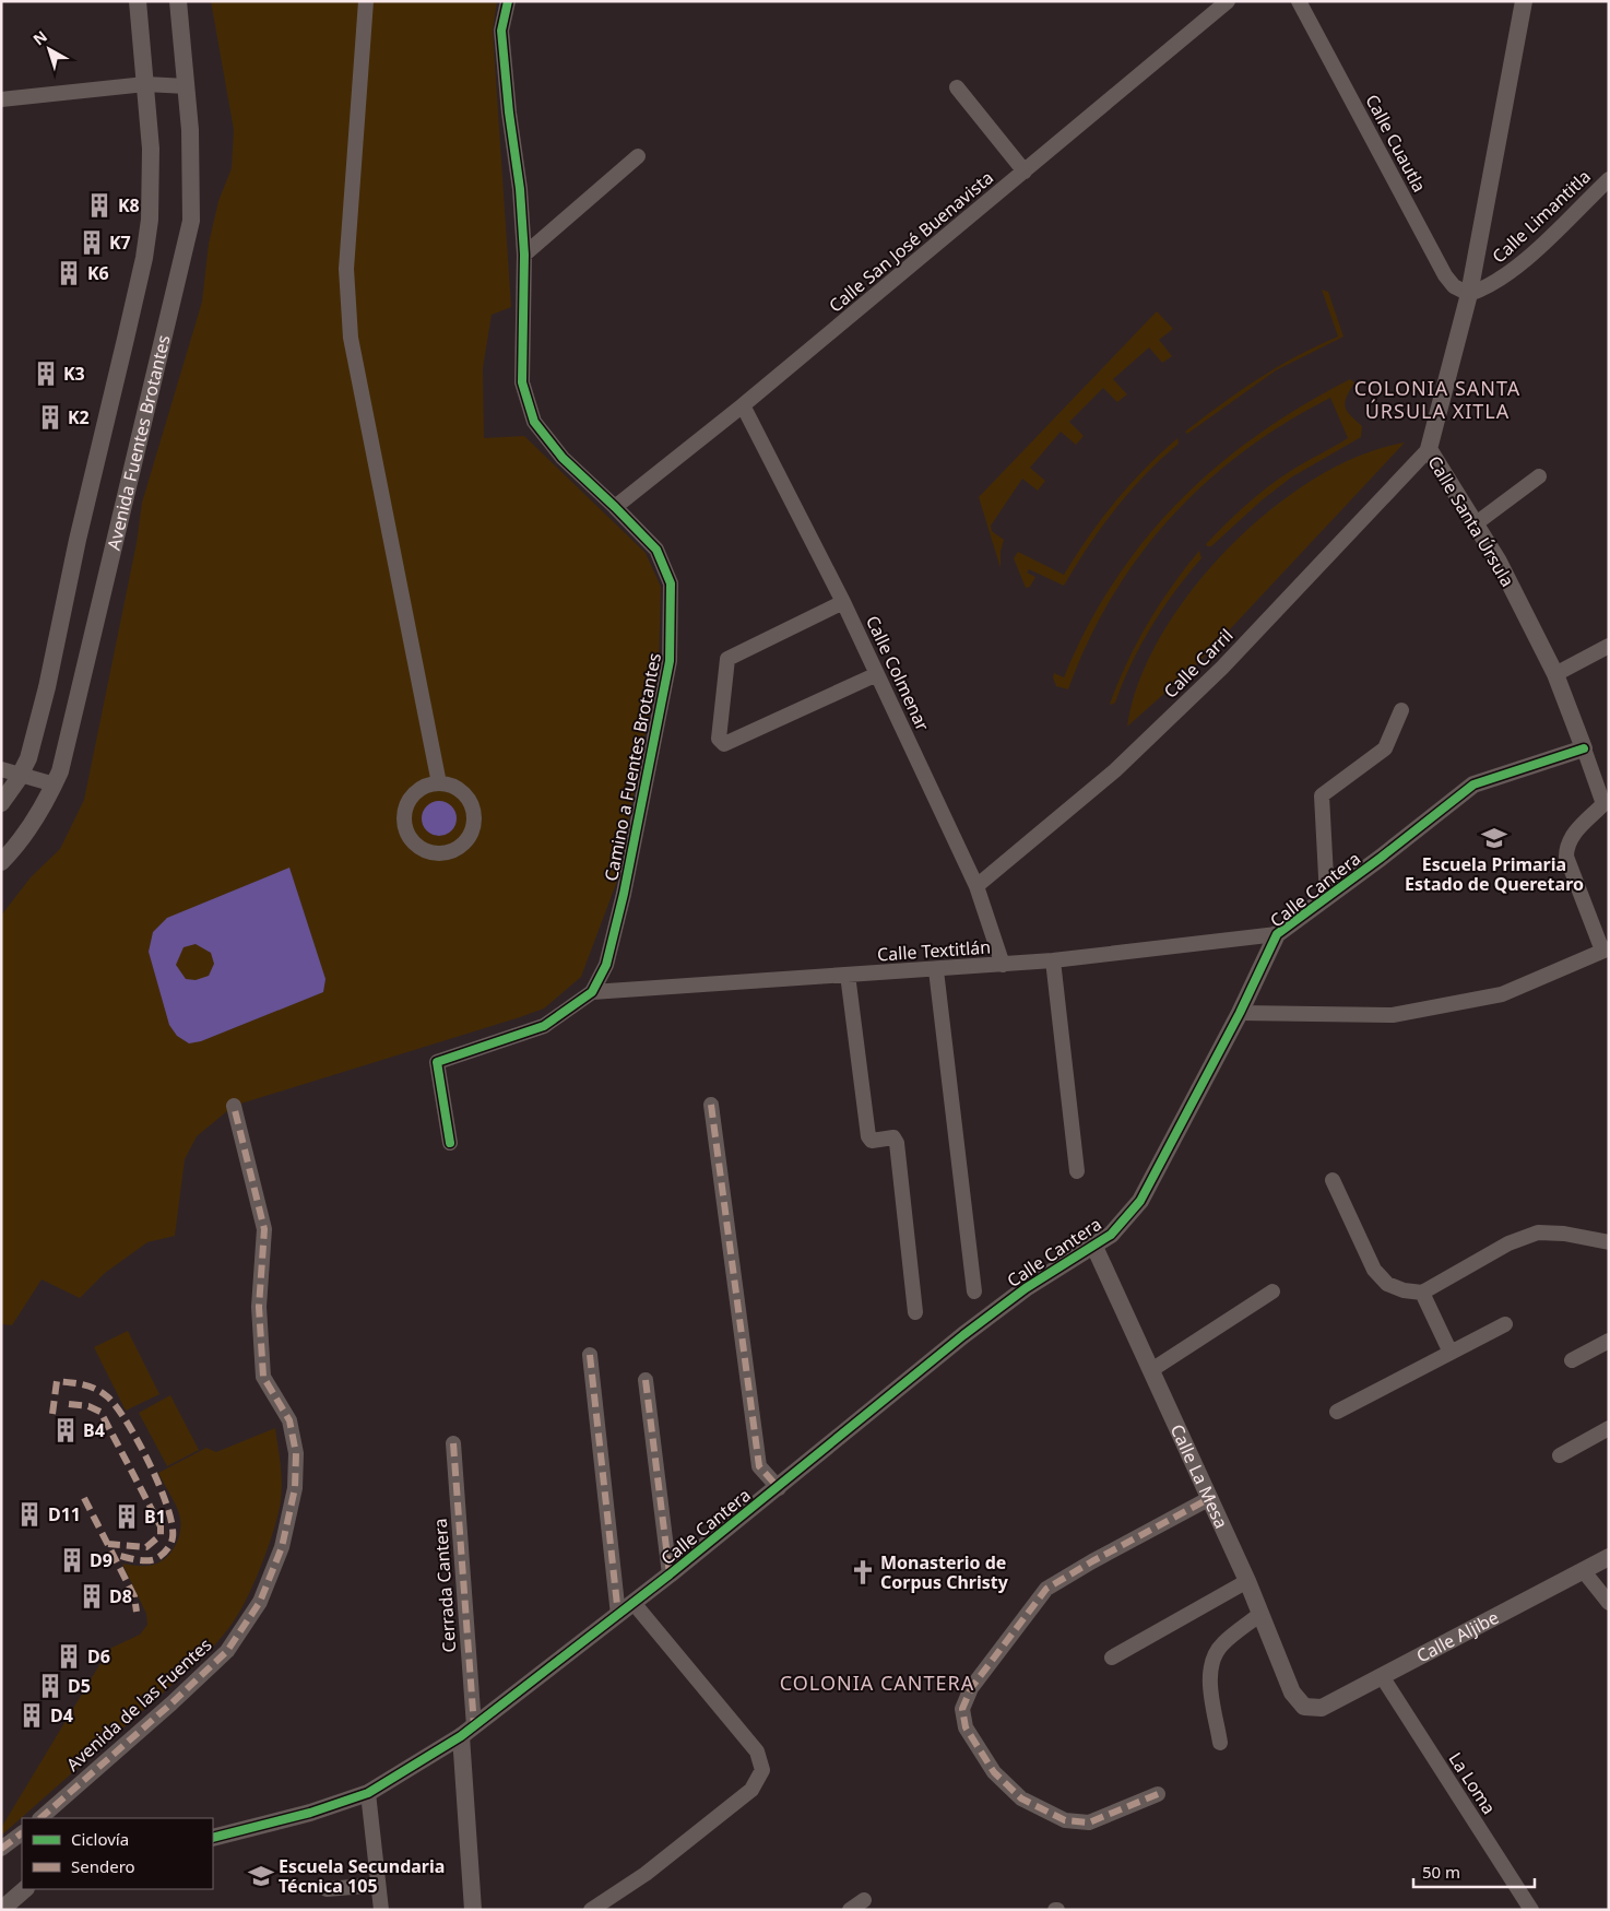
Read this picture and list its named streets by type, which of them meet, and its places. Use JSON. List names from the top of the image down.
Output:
{
  "streets": {
    "street": [
      "Calle Cuautla",
      "Calle Limantitla",
      "Calle San José Buenavista",
      "Avenida Fuentes Brotantes",
      "Calle Santa Úrsula",
      "Calle Carril",
      "Calle Colmenar",
      "Camino a Fuentes Brotantes",
      "Calle Cantera",
      "Calle Textitlán",
      "Calle La Mesa",
      "Cerrada Cantera",
      "Calle Aljibe",
      "Avenida de las Fuentes",
      "La Loma"
    ]
  },
  "crossings": [
    ["Calle Cuautla", "Calle Limantitla"],
    ["Calle Cuautla", "Calle Santa Úrsula"],
    ["Calle Limantitla", "Calle Santa Úrsula"],
    ["Calle San José Buenavista", "Calle Colmenar"],
    ["Calle San José Buenavista", "Camino a Fuentes Brotantes"],
    ["Calle Santa Úrsula", "Calle Carril"],
    ["Calle Santa Úrsula", "Calle Cantera"],
    ["Calle Carril", "Calle Colmenar"],
    ["Calle Colmenar", "Calle Textitlán"],
    ["Camino a Fuentes Brotantes", "Calle Textitlán"],
    ["Calle Cantera", "Calle Textitlán"],
    ["Calle Cantera", "Calle La Mesa"],
    ["Calle Cantera", "Cerrada Cantera"],
    ["Calle La Mesa", "Calle Aljibe"],
    ["Calle Aljibe", "La Loma"]
  ],
  "districts": ["COLONIA SANTA ÚRSULA XITLA", "COLONIA CANTERA"],
  "places": {
    "building": [
      "K8",
      "K7",
      "K6",
      "K3",
      "K2",
      "B4",
      "D11",
      "B1",
      "D9",
      "D8",
      "D6",
      "D5",
      "D4"
    ],
    "school or university": ["Escuela Primaria Estado de Queretaro", "Escuela Secundaria Técnica 105"],
    "church": ["Monasterio de Corpus Christy"]
  },
  "legend": ["Ciclovía", "Sendero"],
  "scale_bar": "50 m",
  "north": "top left"
}
